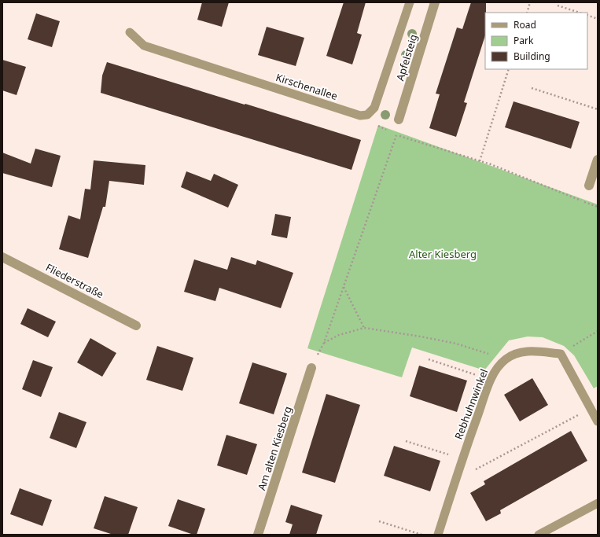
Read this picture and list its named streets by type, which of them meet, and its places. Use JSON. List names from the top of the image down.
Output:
{
  "streets": {
    "street": ["Apfelsteig", "Fliederstraße", "Am alten Kiesberg"],
    "lane": ["Kirschenallee", "Rebhuhnwinkel"]
  },
  "parks": ["Alter Kiesberg"],
  "legend": ["Road", "Park", "Building"]
}
